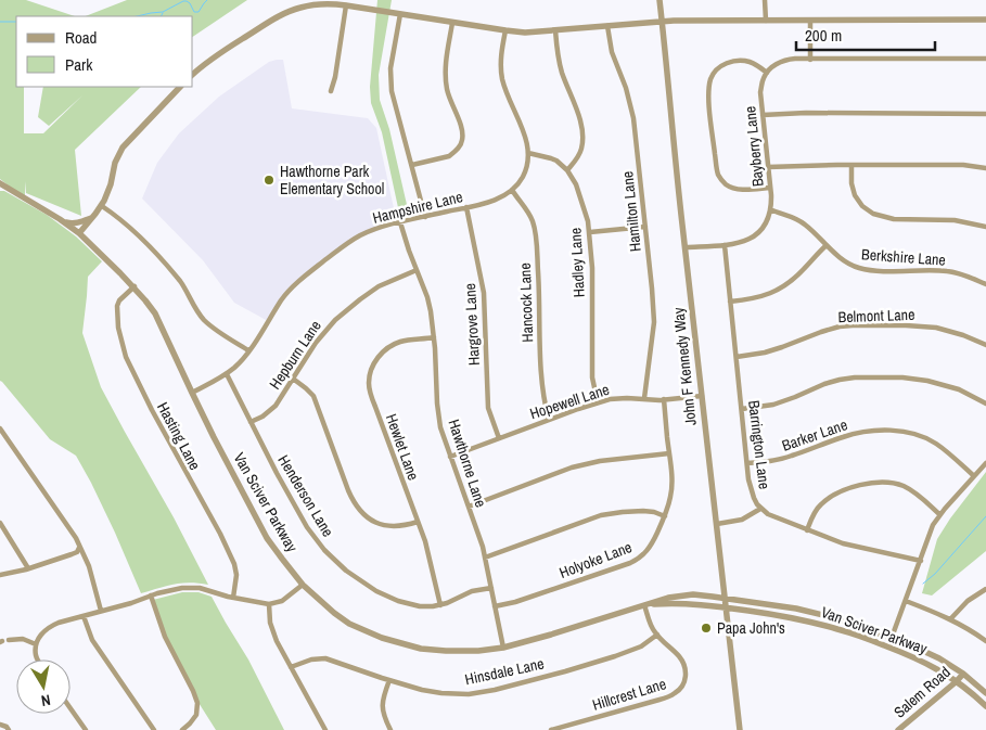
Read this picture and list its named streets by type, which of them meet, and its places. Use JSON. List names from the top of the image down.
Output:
{
  "streets": {
    "street": [
      "Bayberry Lane",
      "Hampshire Lane",
      "Hamilton Lane",
      "Berkshire Lane",
      "Hadley Lane",
      "Hancock Lane",
      "Belmont Lane",
      "Hargrove Lane",
      "Hepburn Lane",
      "John F Kennedy Way",
      "Hopewell Lane",
      "Barker Lane",
      "Hasting Lane",
      "Barrington Lane",
      "Hewlet Lane",
      "Hawthorne Lane",
      "Henderson Lane",
      "Van Sciver Parkway",
      "Holyoke Lane",
      "Hinsdale Lane",
      "Salem Road",
      "Hillcrest Lane"
    ]
  },
  "crossings": [
    ["Bayberry Lane", "Berkshire Lane"],
    ["Hampshire Lane", "Hancock Lane"],
    ["Hampshire Lane", "Hargrove Lane"],
    ["Hampshire Lane", "Hawthorne Lane"],
    ["Hampshire Lane", "Henderson Lane"],
    ["Hampshire Lane", "Van Sciver Parkway"],
    ["Hamilton Lane", "Hopewell Lane"],
    ["Hadley Lane", "Hopewell Lane"],
    ["Hancock Lane", "Hopewell Lane"],
    ["Belmont Lane", "Barrington Lane"],
    ["Hargrove Lane", "Hopewell Lane"],
    ["Hepburn Lane", "Hawthorne Lane"],
    ["Hepburn Lane", "Henderson Lane"],
    ["John F Kennedy Way", "Hopewell Lane"],
    ["John F Kennedy Way", "Van Sciver Parkway"],
    ["Hopewell Lane", "Hawthorne Lane"],
    ["Hopewell Lane", "Holyoke Lane"],
    ["Barker Lane", "Barrington Lane"],
    ["Hasting Lane", "Van Sciver Parkway"],
    ["Hewlet Lane", "Hawthorne Lane"],
    ["Hewlet Lane", "Henderson Lane"],
    ["Hawthorne Lane", "Henderson Lane"],
    ["Hawthorne Lane", "Van Sciver Parkway"],
    ["Hawthorne Lane", "Holyoke Lane"],
    ["Van Sciver Parkway", "Salem Road"],
    ["Van Sciver Parkway", "Hillcrest Lane"],
    ["Hinsdale Lane", "Hillcrest Lane"]
  ],
  "places": ["Hawthorne Park Elementary School", "Papa John's"],
  "legend": ["Road", "Park"],
  "scale_bar": "200 m",
  "north": "bottom"
}
